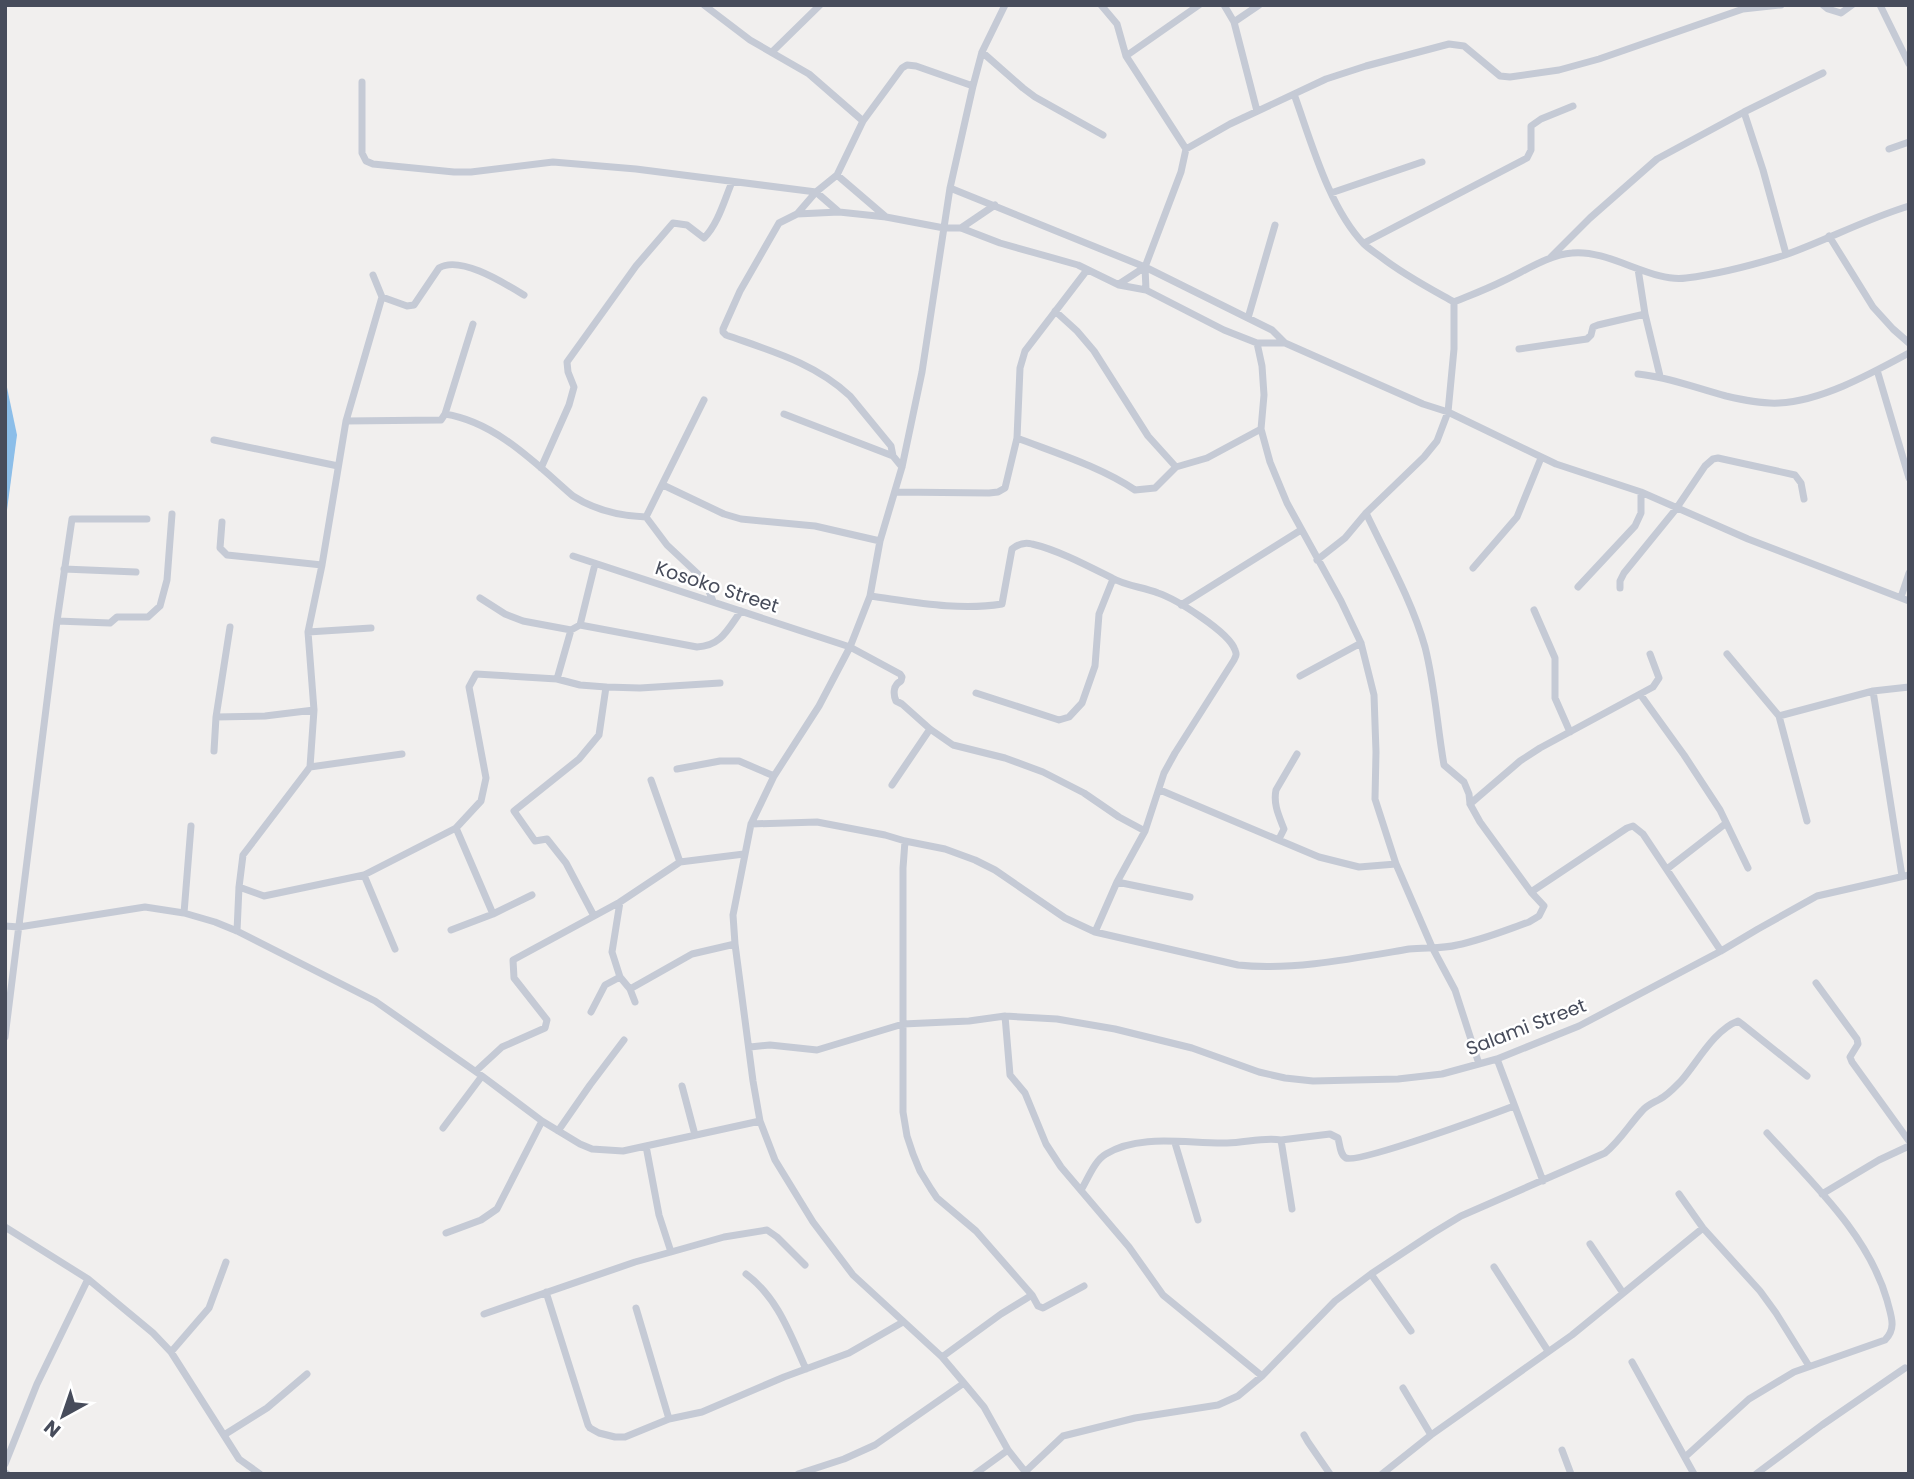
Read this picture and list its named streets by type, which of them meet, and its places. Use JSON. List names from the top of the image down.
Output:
{
  "streets": {
    "street": ["Kosoko Street", "Salami Street"]
  },
  "north": "bottom left"
}
